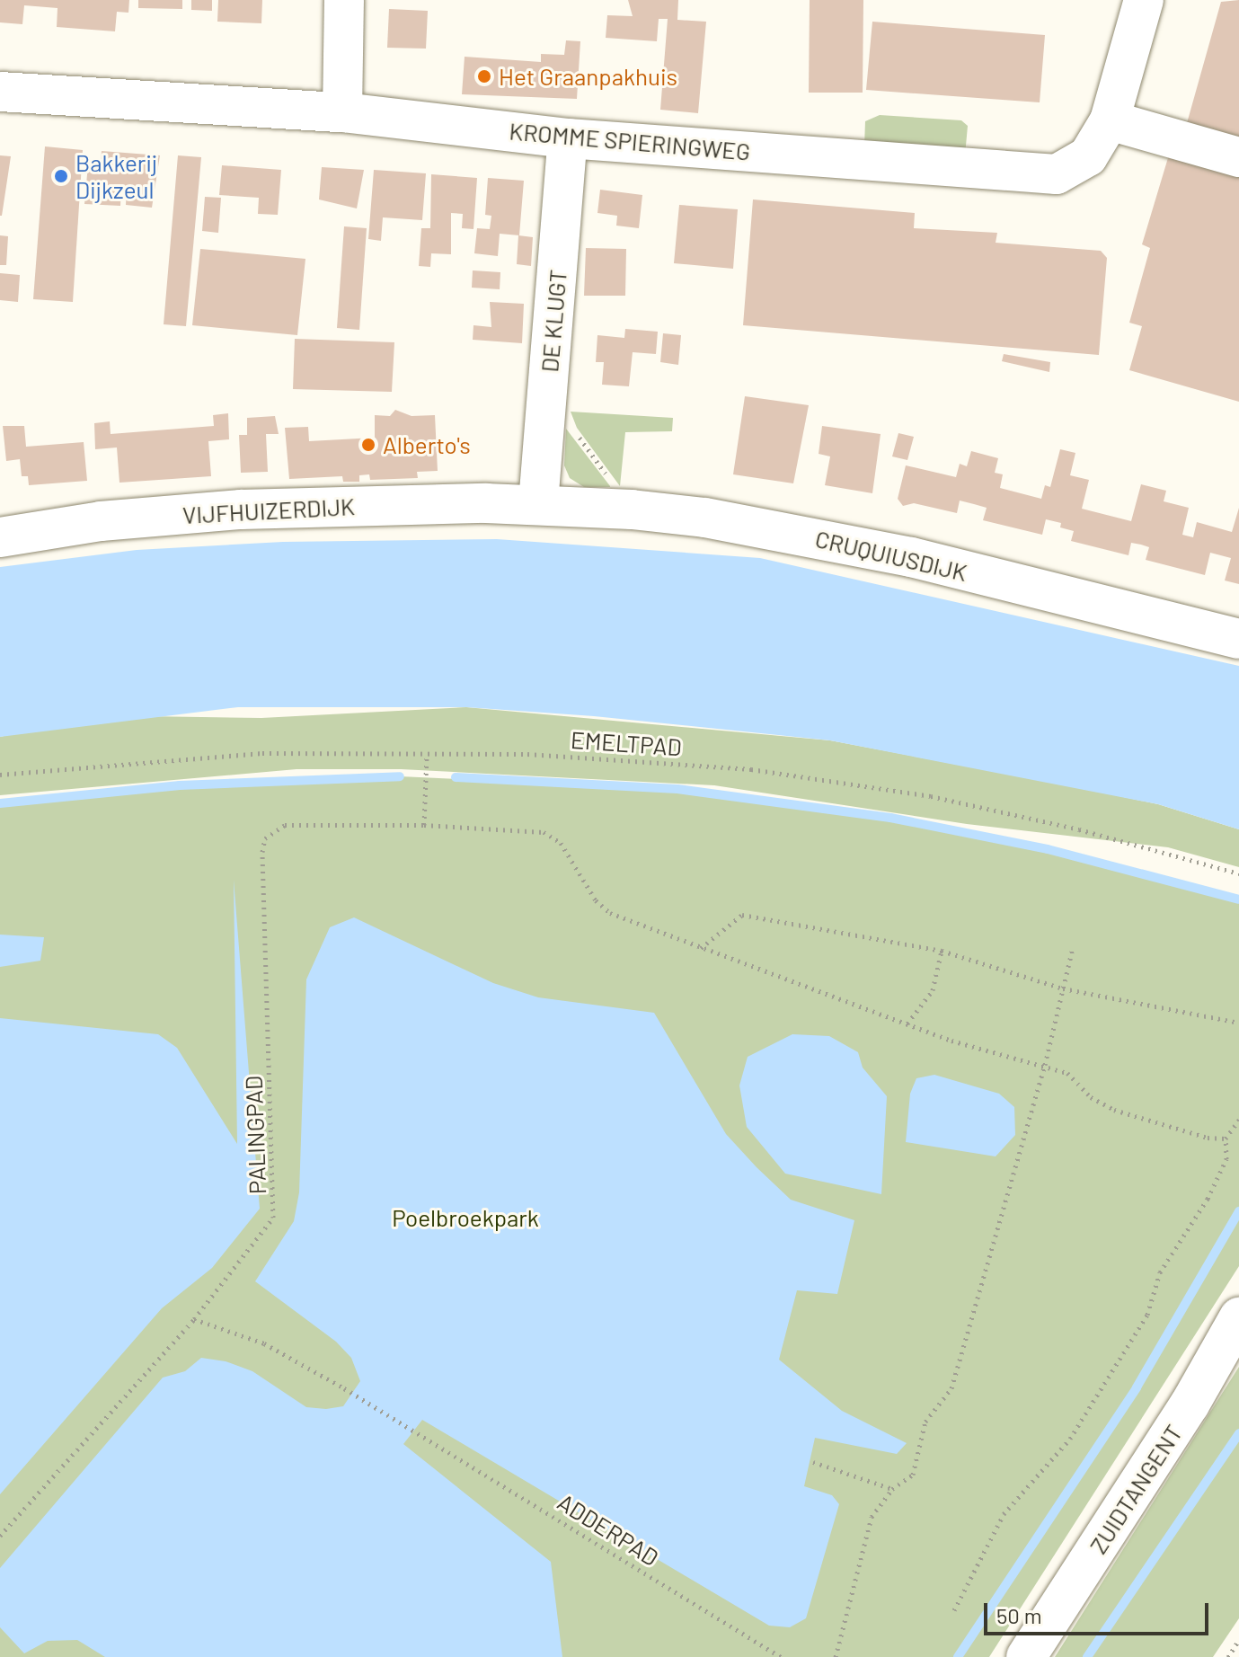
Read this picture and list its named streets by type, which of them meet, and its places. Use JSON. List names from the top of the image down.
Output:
{
  "streets": {
    "street": [
      "KROMME SPIERINGWEG",
      "DE KLUGT",
      "VIJFHUIZERDIJK",
      "CRUQUIUSDIJK",
      "ZUIDTANGENT"
    ],
    "path": ["EMELTPAD", "PALINGPAD", "ADDERPAD"]
  },
  "crossings": [
    ["KROMME SPIERINGWEG", "DE KLUGT"],
    ["DE KLUGT", "VIJFHUIZERDIJK"],
    ["DE KLUGT", "CRUQUIUSDIJK"],
    ["VIJFHUIZERDIJK", "CRUQUIUSDIJK"],
    ["PALINGPAD", "ADDERPAD"]
  ],
  "parks": ["Poelbroekpark"],
  "places": ["Het Graanpakhuis", "Bakkerij Dijkzeul", "Alberto's"],
  "scale_bar": "50 m"
}
